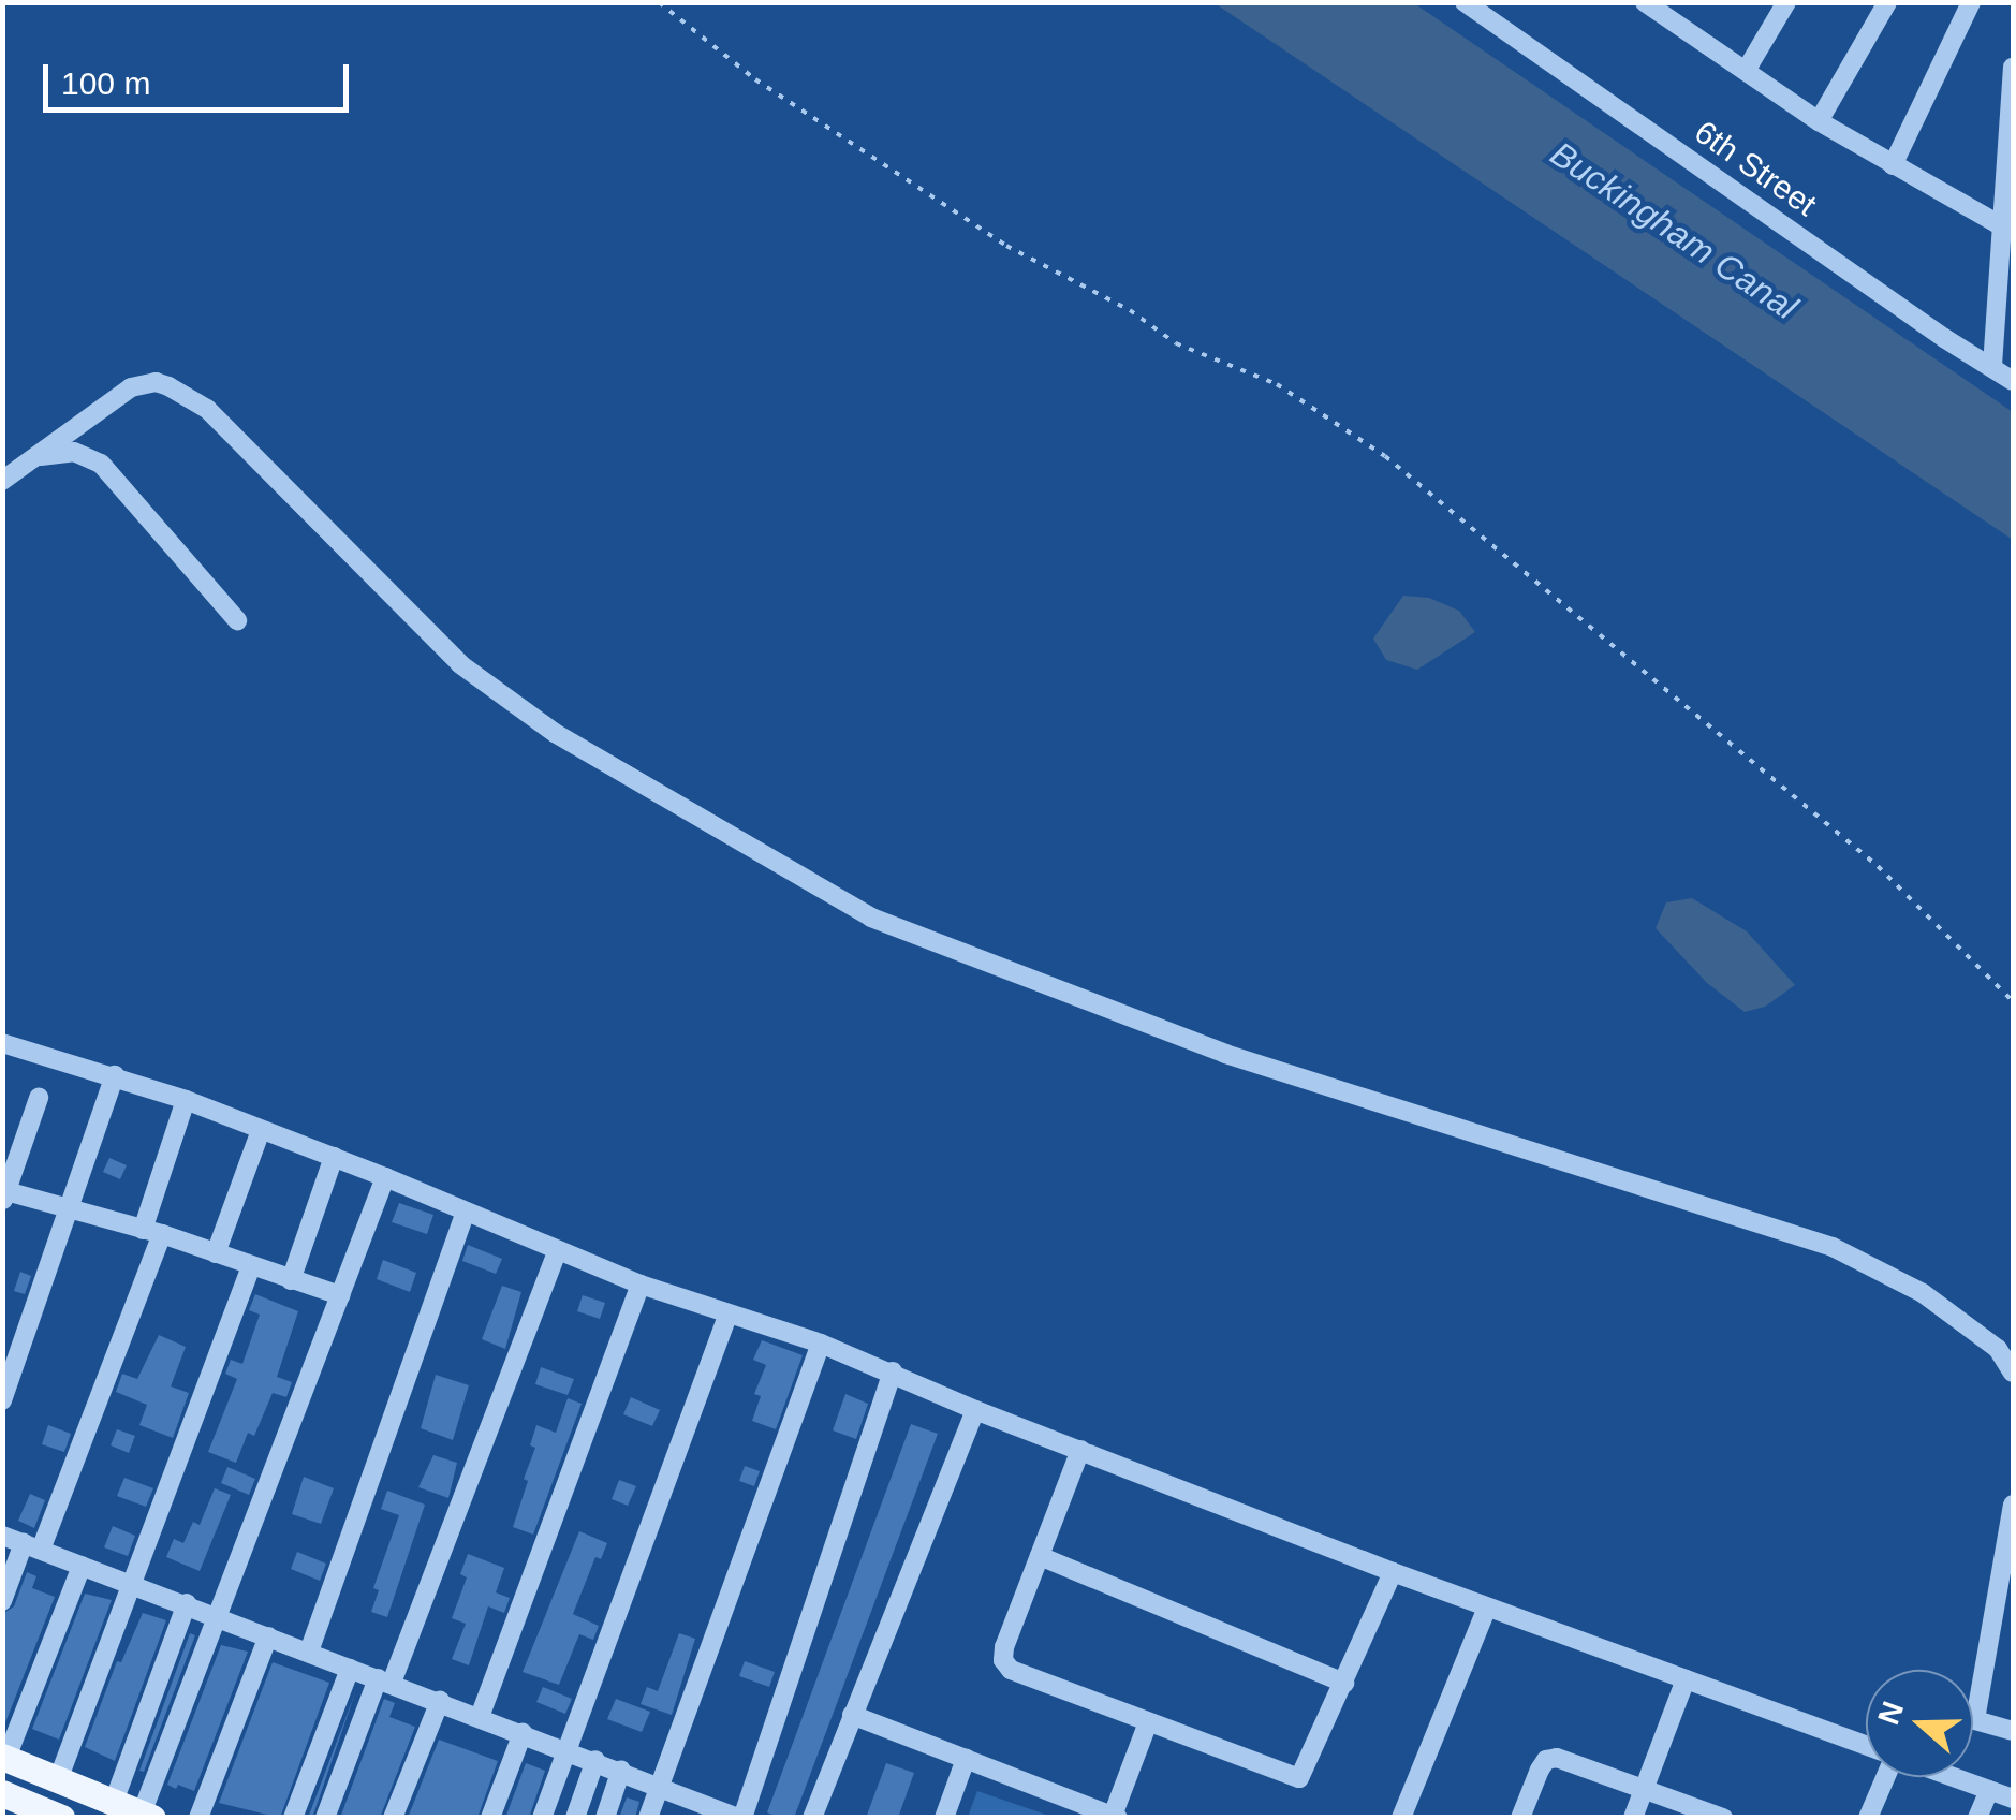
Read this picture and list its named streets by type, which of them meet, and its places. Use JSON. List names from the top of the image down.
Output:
{
  "streets": {
    "street": ["6th Street"]
  },
  "water": ["Buckingham Canal"],
  "scale_bar": "100 m",
  "north": "left"
}
